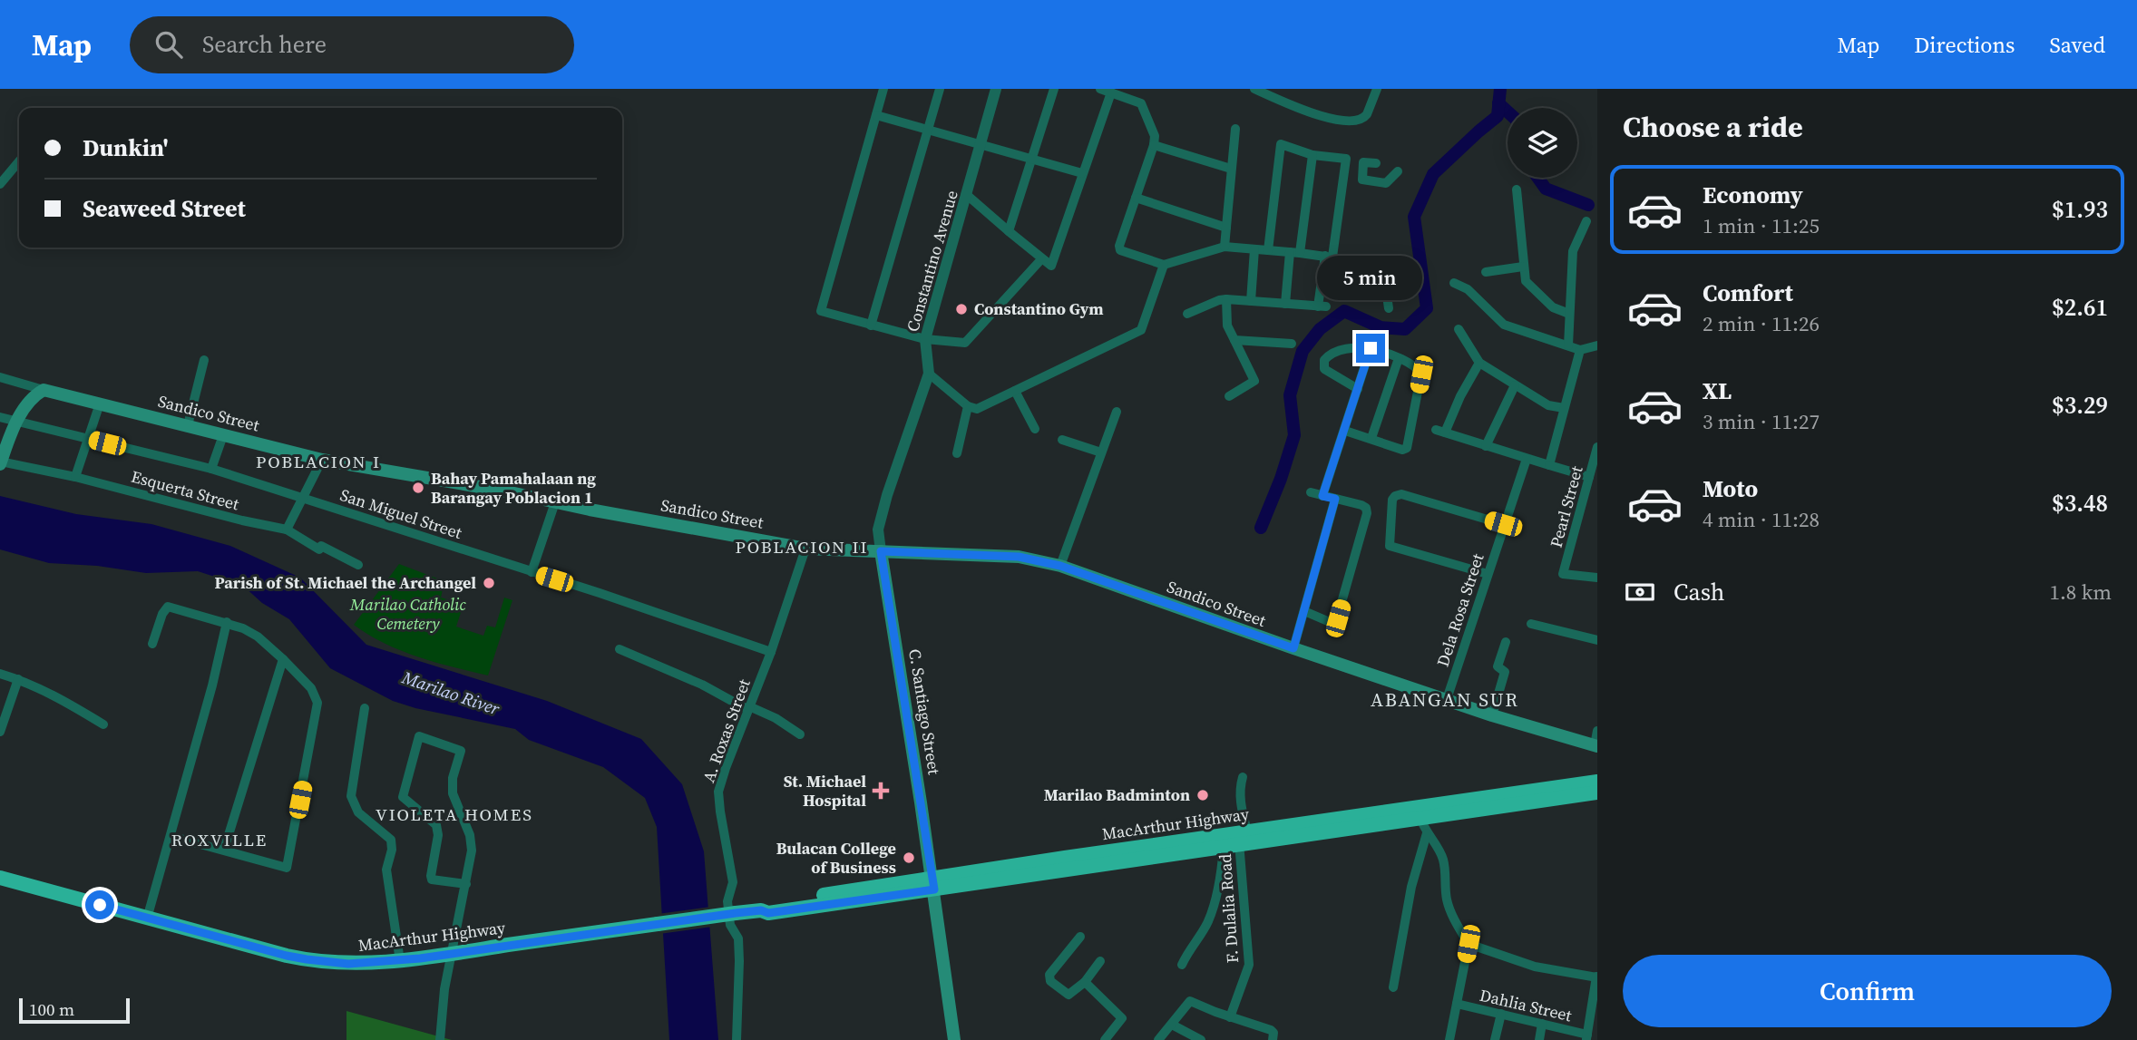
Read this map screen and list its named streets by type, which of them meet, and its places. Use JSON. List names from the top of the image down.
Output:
{
  "streets": {
    "highway": ["MacArthur Highway"],
    "main road": ["Sandico Street", "C. Santiago Street"],
    "street": [
      "Constantino Avenue",
      "Esquerta Street",
      "Pearl Street",
      "San Miguel Street",
      "Dela Rosa Street",
      "A. Roxas Street",
      "F. Dulalia Road",
      "Dahlia Street"
    ]
  },
  "crossings": [
    ["Constantino Avenue", "Sandico Street"],
    ["Constantino Avenue", "C. Santiago Street"],
    ["Sandico Street", "Dela Rosa Street"],
    ["Sandico Street", "C. Santiago Street"],
    ["Sandico Street", "A. Roxas Street"],
    ["San Miguel Street", "A. Roxas Street"],
    ["C. Santiago Street", "MacArthur Highway"],
    ["MacArthur Highway", "F. Dulalia Road"]
  ],
  "districts": [
    "POBLACION I",
    "POBLACION II",
    "ABANGAN SUR",
    "VIOLETA HOMES",
    "ROXVILLE"
  ],
  "water": ["Marilao River"],
  "parks": ["Marilao Catholic Cemetery"],
  "places": {
    "other": [
      "Constantino Gym",
      "Bahay Pamahalaan ng Barangay Poblacion 1",
      "Parish of St. Michael the Archangel",
      "Marilao Badminton",
      "Bulacan College of Business"
    ],
    "health": ["St. Michael Hospital"]
  },
  "scale_bar": "100 m",
  "page": {
    "header": "Map",
    "search": "Search here",
    "nav": ["Map", "Directions", "Saved"],
    "heading": "Choose a ride",
    "banner": ["Dunkin'", "Seaweed Street"],
    "list": [
      {
        "name": "Economy",
        "note": "1 min · 11:25",
        "value": "$1.93"
      },
      {
        "name": "Comfort",
        "note": "2 min · 11:26",
        "value": "$2.61"
      },
      {
        "name": "XL",
        "note": "3 min · 11:27",
        "value": "$3.29"
      },
      {
        "name": "Moto",
        "note": "4 min · 11:28",
        "value": "$3.48"
      }
    ],
    "bubble": "5 min",
    "pay": ["Cash", "1.8 km"],
    "buttons": "Confirm",
    "scale": "100 m"
  }
}
